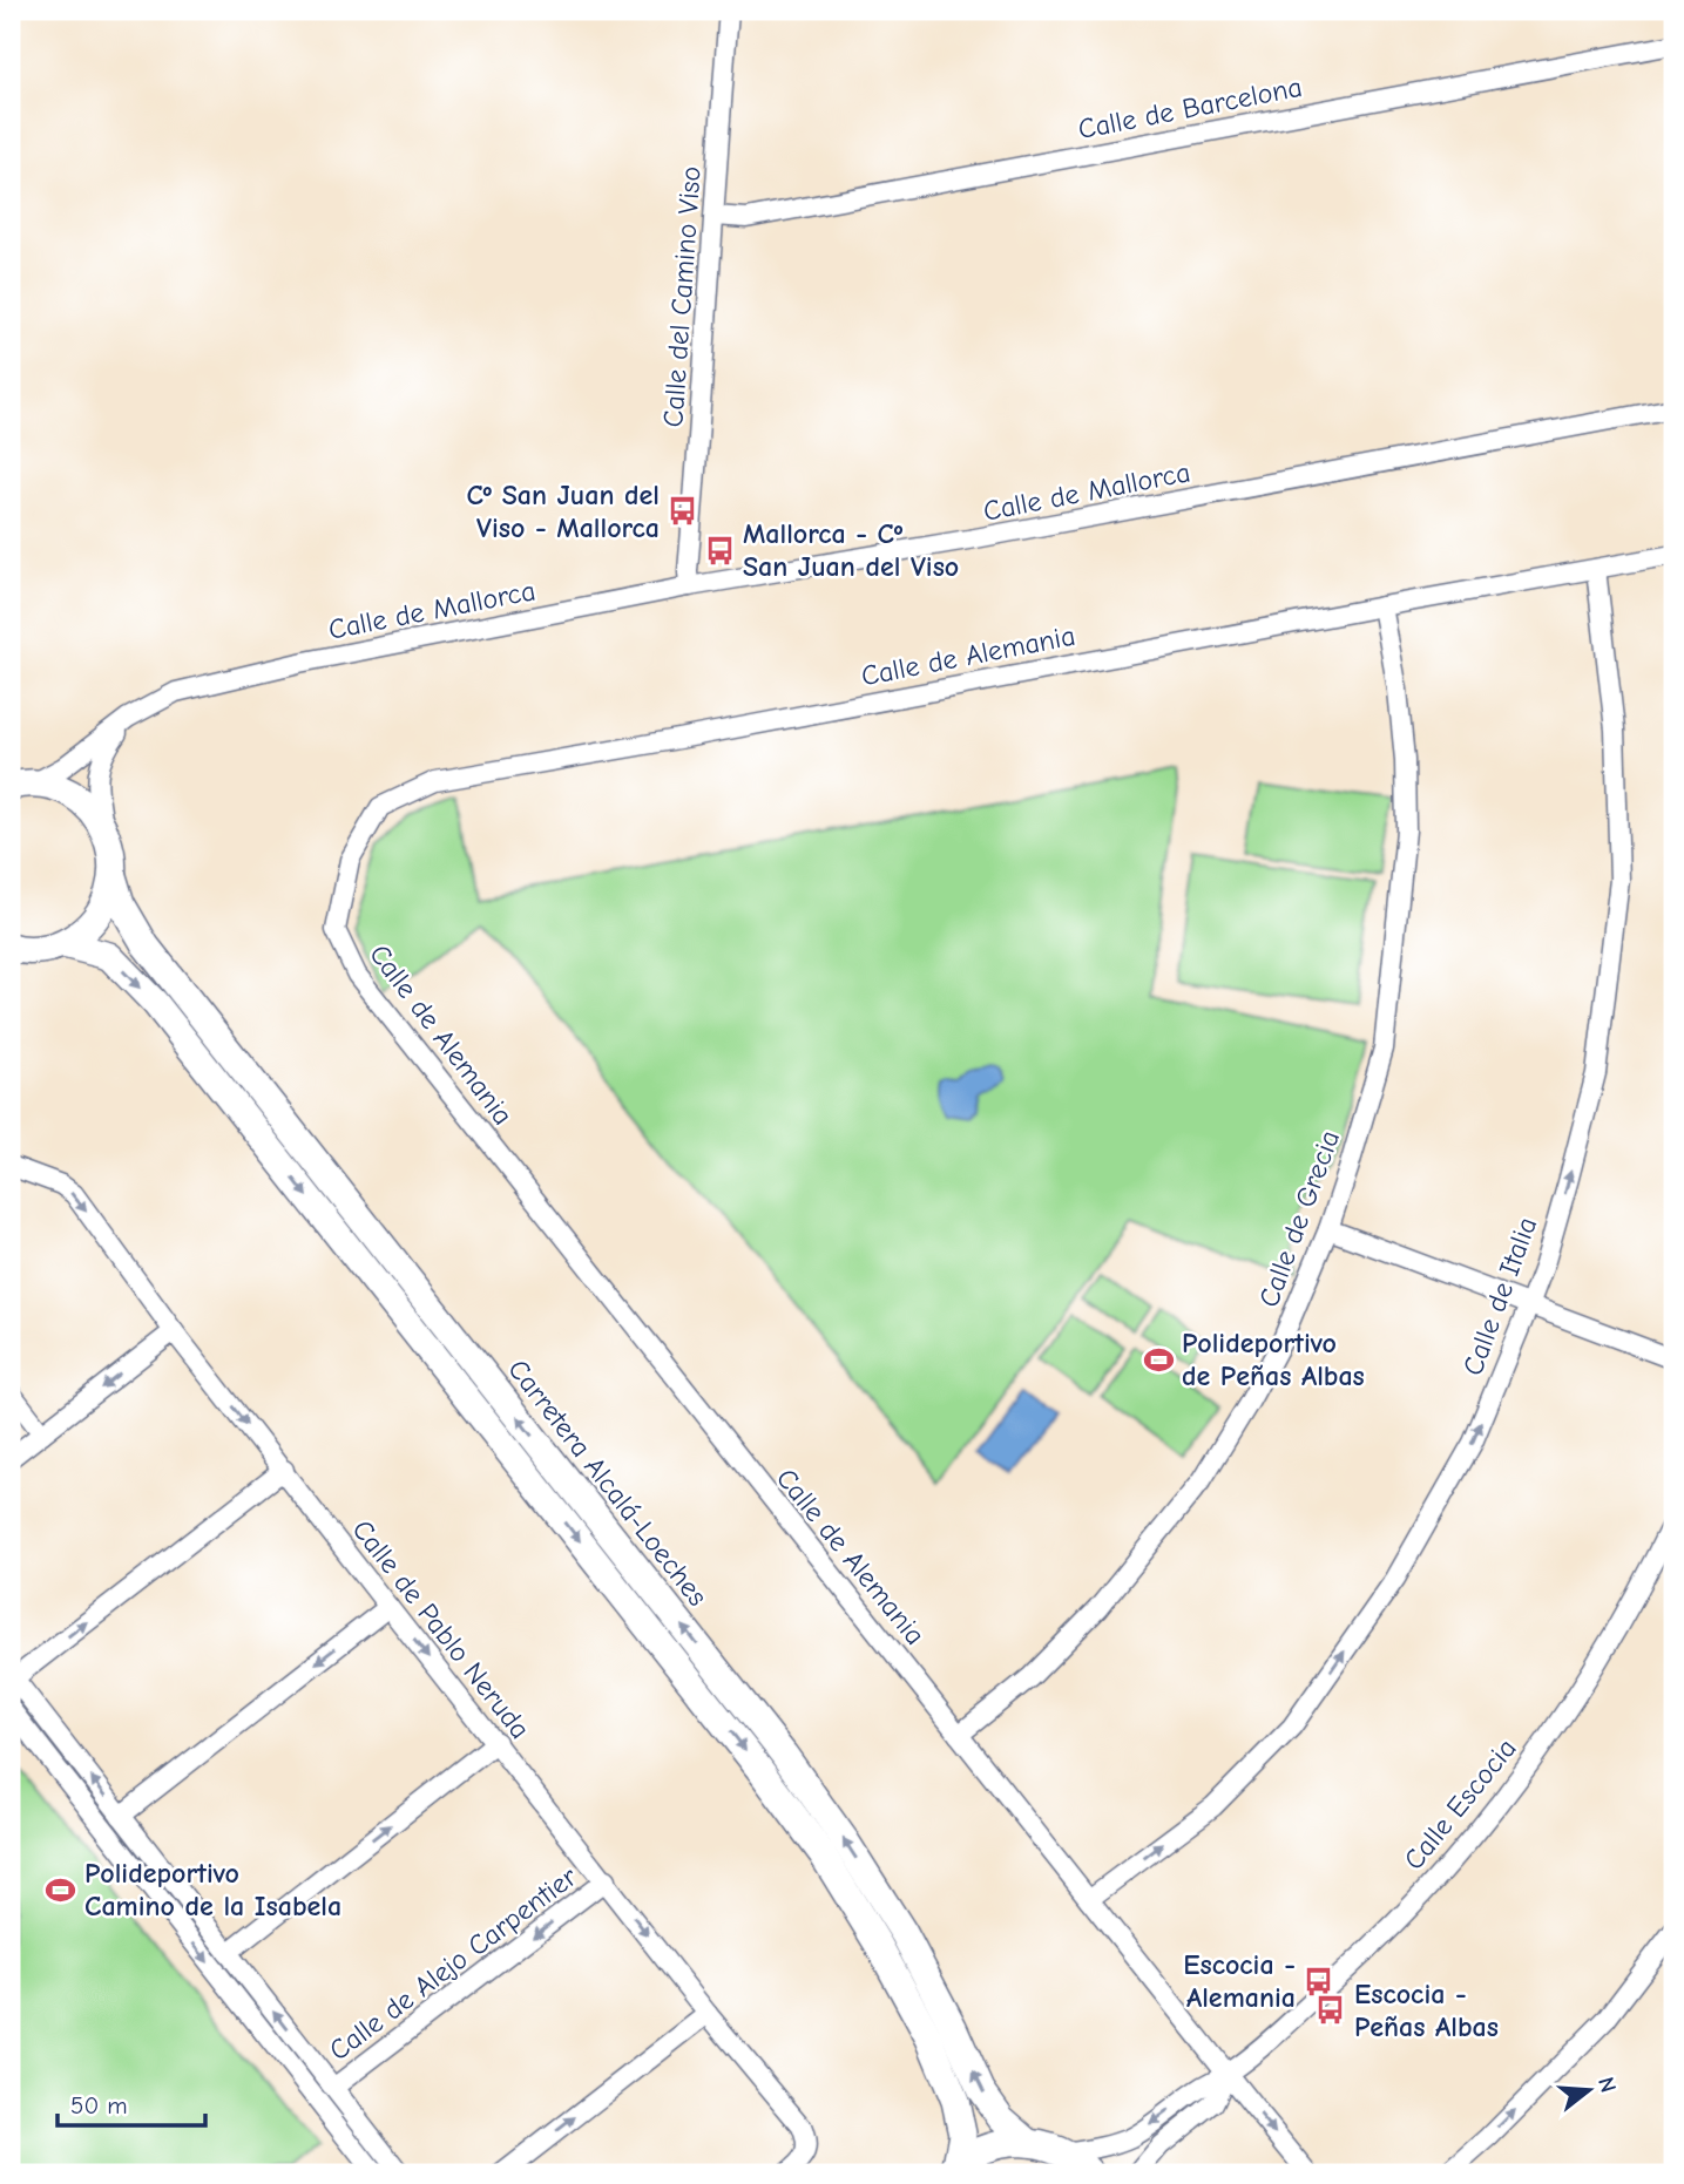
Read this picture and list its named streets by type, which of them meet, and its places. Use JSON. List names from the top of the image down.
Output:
{
  "streets": {
    "main road": ["Carretera Alcalá-Loeches"],
    "street": [
      "Calle de Barcelona",
      "Calle del Camino Viso",
      "Calle de Mallorca",
      "Calle de Alemania",
      "Calle de Grecia",
      "Calle de Italia",
      "Calle de Pablo Neruda",
      "Calle Escocia",
      "Calle de Alejo Carpentier"
    ]
  },
  "crossings": [
    ["Calle de Barcelona", "Calle del Camino Viso"],
    ["Calle del Camino Viso", "Calle de Mallorca"],
    ["Calle de Alemania", "Calle de Grecia"],
    ["Calle de Alemania", "Calle de Italia"],
    ["Calle de Alemania", "Calle Escocia"],
    ["Calle de Pablo Neruda", "Calle de Alejo Carpentier"]
  ],
  "one_way": ["Calle de Italia", "Calle de Pablo Neruda", "Calle de Alejo Carpentier"],
  "places": {
    "bus stop": [
      "Cº San Juan del Viso - Mallorca",
      "Mallorca - Cº San Juan del Viso",
      "Escocia - Alemania",
      "Escocia - Peñas Albas"
    ],
    "sports": ["Polideportivo de Peñas Albas", "Polideportivo Camino de la Isabela"]
  },
  "scale_bar": "50 m",
  "north": "right"
}
